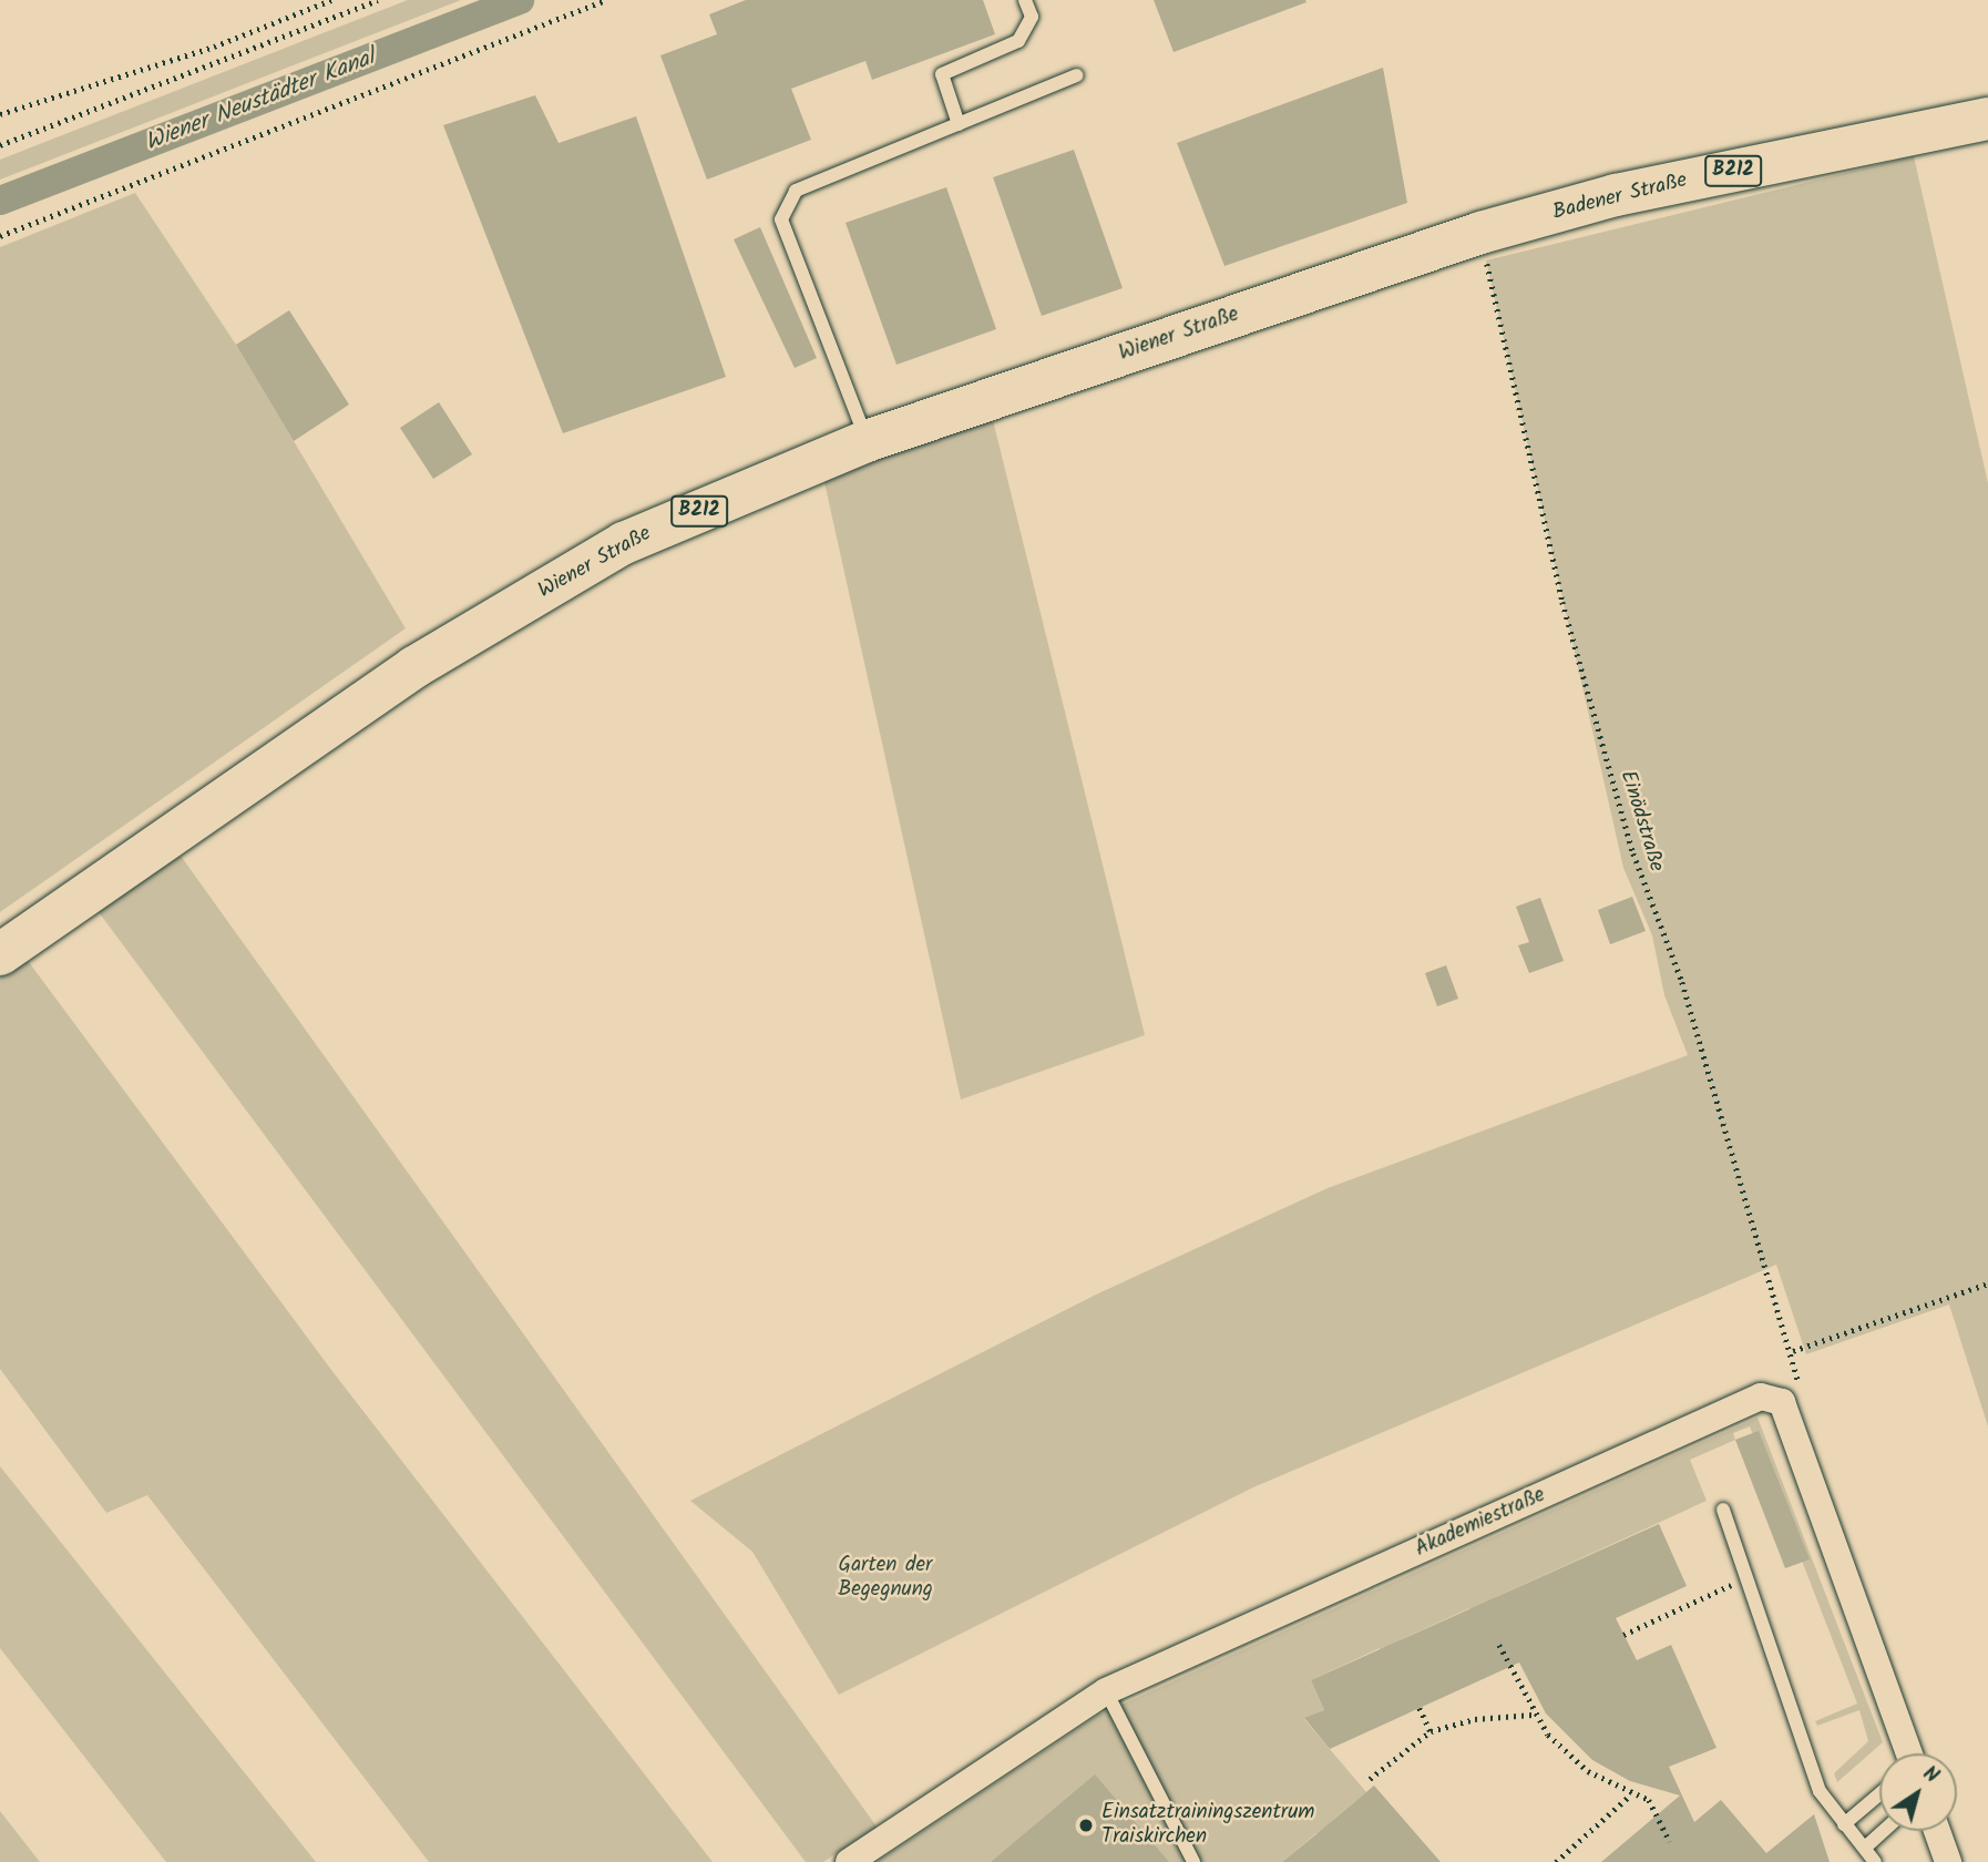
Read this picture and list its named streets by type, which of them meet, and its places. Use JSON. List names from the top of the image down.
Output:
{
  "streets": {
    "main road": ["B212", "Badener Straße", "Wiener Straße"],
    "street": ["Akademiestraße"],
    "path": ["Einödstraße"]
  },
  "crossings": [
    ["Badener Straße", "Wiener Straße"],
    ["Badener Straße", "Einödstraße"],
    ["Wiener Straße", "Einödstraße"],
    ["Einödstraße", "Akademiestraße"]
  ],
  "water": ["Wiener Neustädter Kanal"],
  "parks": ["Garten der Begegnung"],
  "places": ["Einsatztrainingszentrum Traiskirchen"],
  "north": "top right"
}
